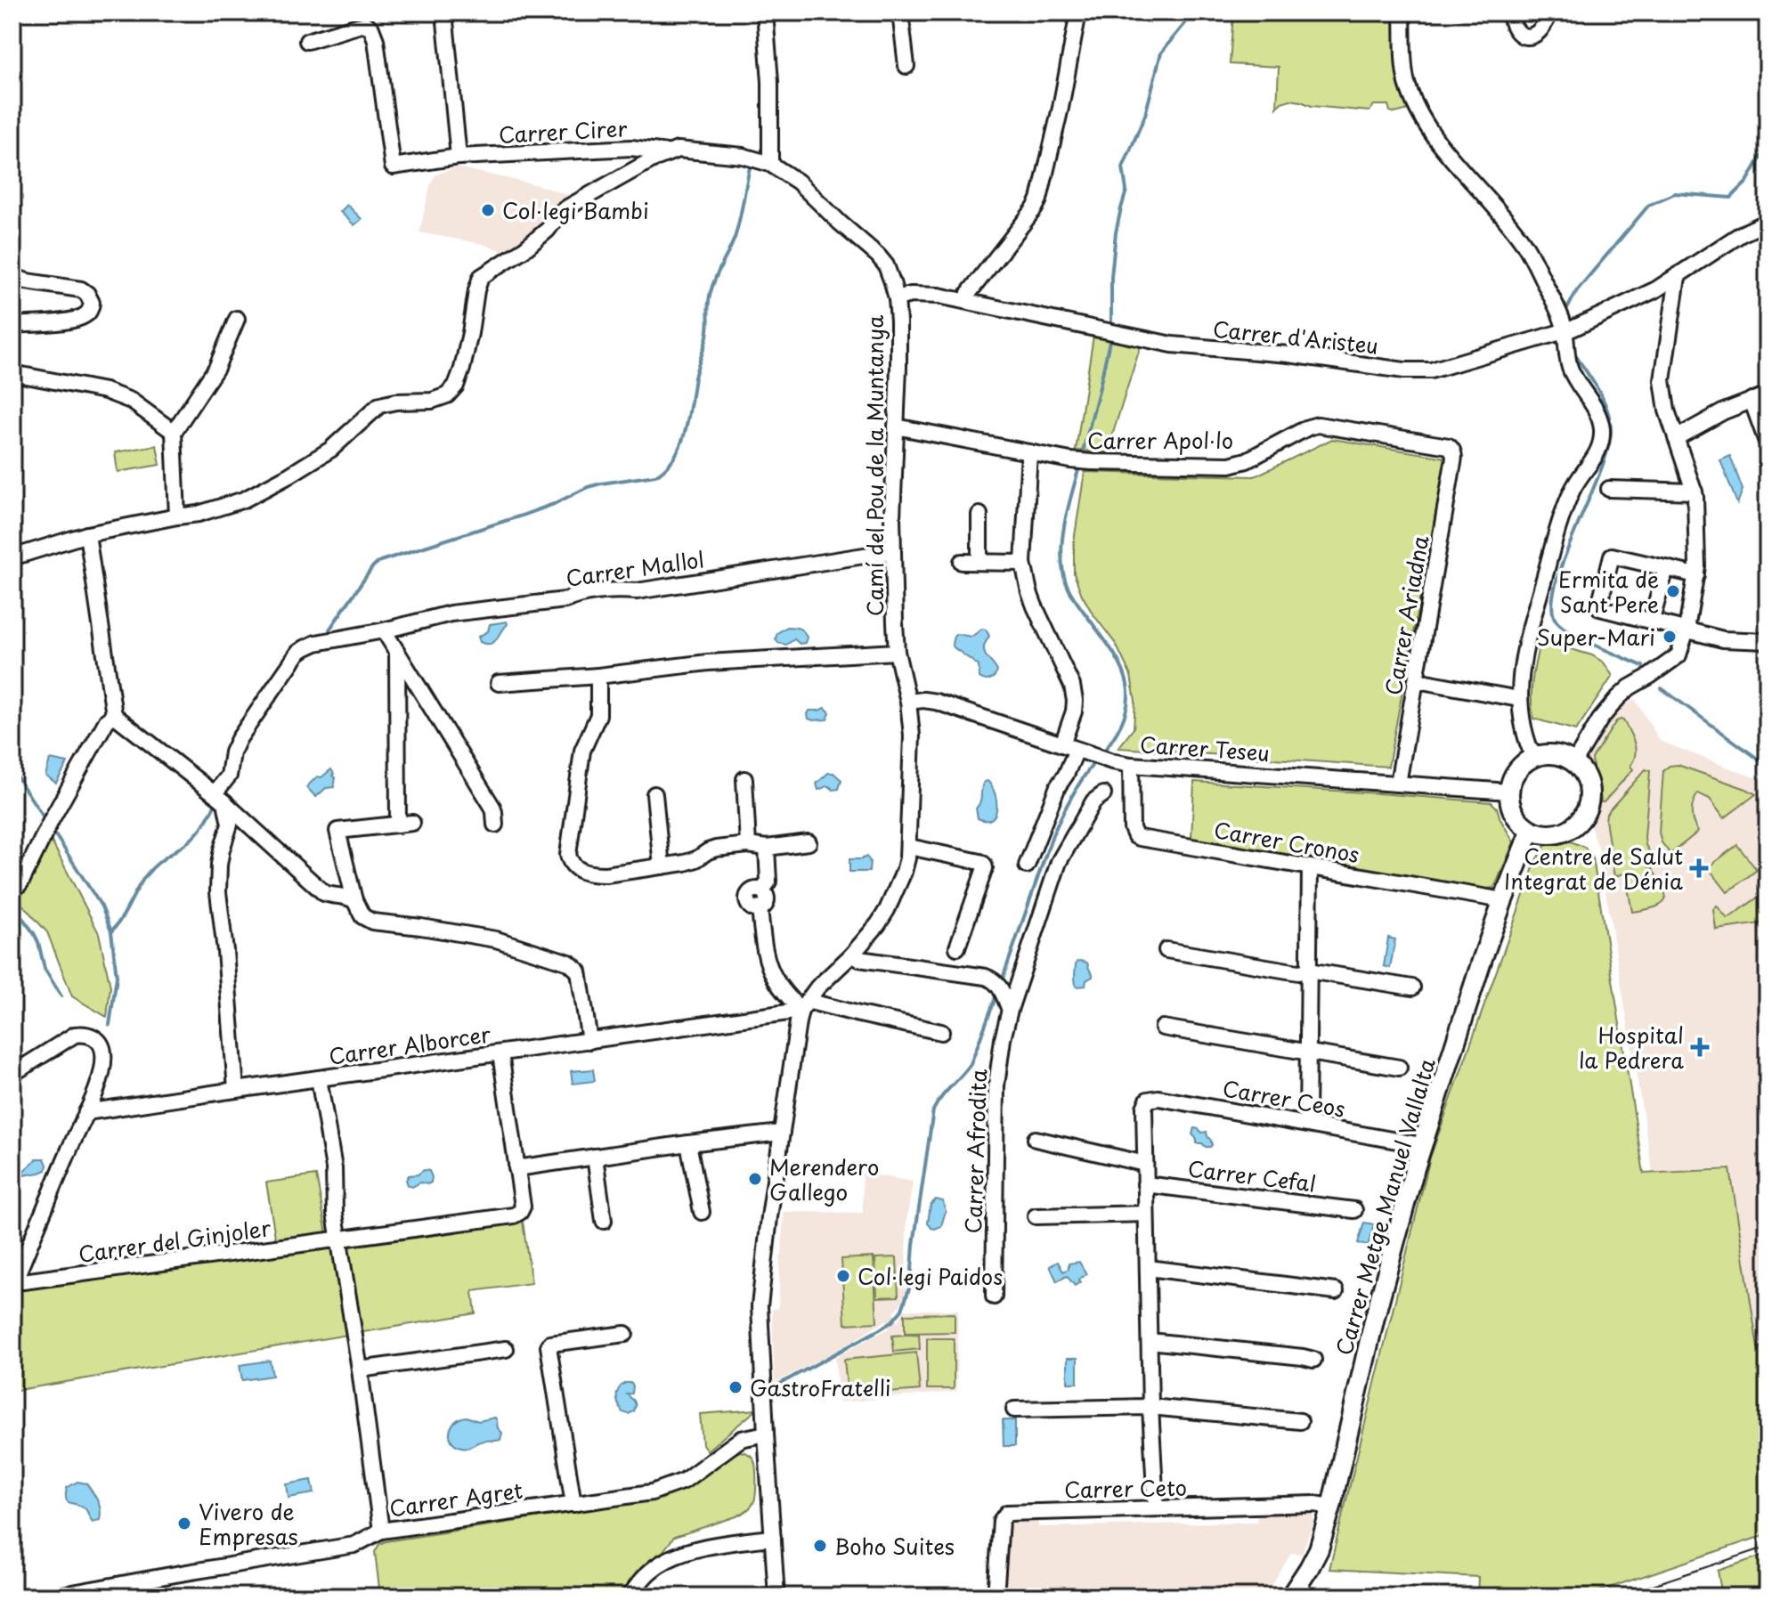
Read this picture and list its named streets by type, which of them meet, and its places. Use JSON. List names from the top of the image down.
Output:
{
  "streets": {
    "street": [
      "Carrer Cirer",
      "Carrer d'Aristeu",
      "Carrer Apol·lo",
      "Camí del Pou de la Muntanya",
      "Carrer Mallol",
      "Carrer Ariadna",
      "Carrer Teseu",
      "Carrer Cronos",
      "Carrer Alborcer",
      "Carrer Ceos",
      "Carrer Afrodita",
      "Carrer Cefal",
      "Carrer Metge Manuel Vallalta",
      "Carrer del Ginjoler",
      "Carrer Ceto",
      "Carrer Agret"
    ]
  },
  "crossings": [
    ["Carrer Cirer", "Camí del Pou de la Muntanya"],
    ["Carrer d'Aristeu", "Camí del Pou de la Muntanya"],
    ["Carrer Apol·lo", "Camí del Pou de la Muntanya"],
    ["Carrer Apol·lo", "Carrer Ariadna"],
    ["Camí del Pou de la Muntanya", "Carrer Mallol"],
    ["Camí del Pou de la Muntanya", "Carrer Teseu"],
    ["Camí del Pou de la Muntanya", "Carrer Alborcer"],
    ["Carrer Ariadna", "Carrer Teseu"],
    ["Carrer Teseu", "Carrer Cronos"],
    ["Carrer Teseu", "Carrer Metge Manuel Vallalta"],
    ["Carrer Cronos", "Carrer Metge Manuel Vallalta"],
    ["Carrer Alborcer", "Carrer del Ginjoler"],
    ["Carrer Ceos", "Carrer Metge Manuel Vallalta"],
    ["Carrer Metge Manuel Vallalta", "Carrer Ceto"]
  ],
  "places": {
    "other": [
      "Col·legi Bambi",
      "Ermita de Sant Pere",
      "Super-Mari",
      "Merendero Gallego",
      "Col·legi Paidos",
      "GastroFratelli",
      "Vivero de Empresas",
      "Boho Suites"
    ],
    "health": ["Centre de Salut Integrat de Dénia", "Hospital la Pedrera"]
  }
}
